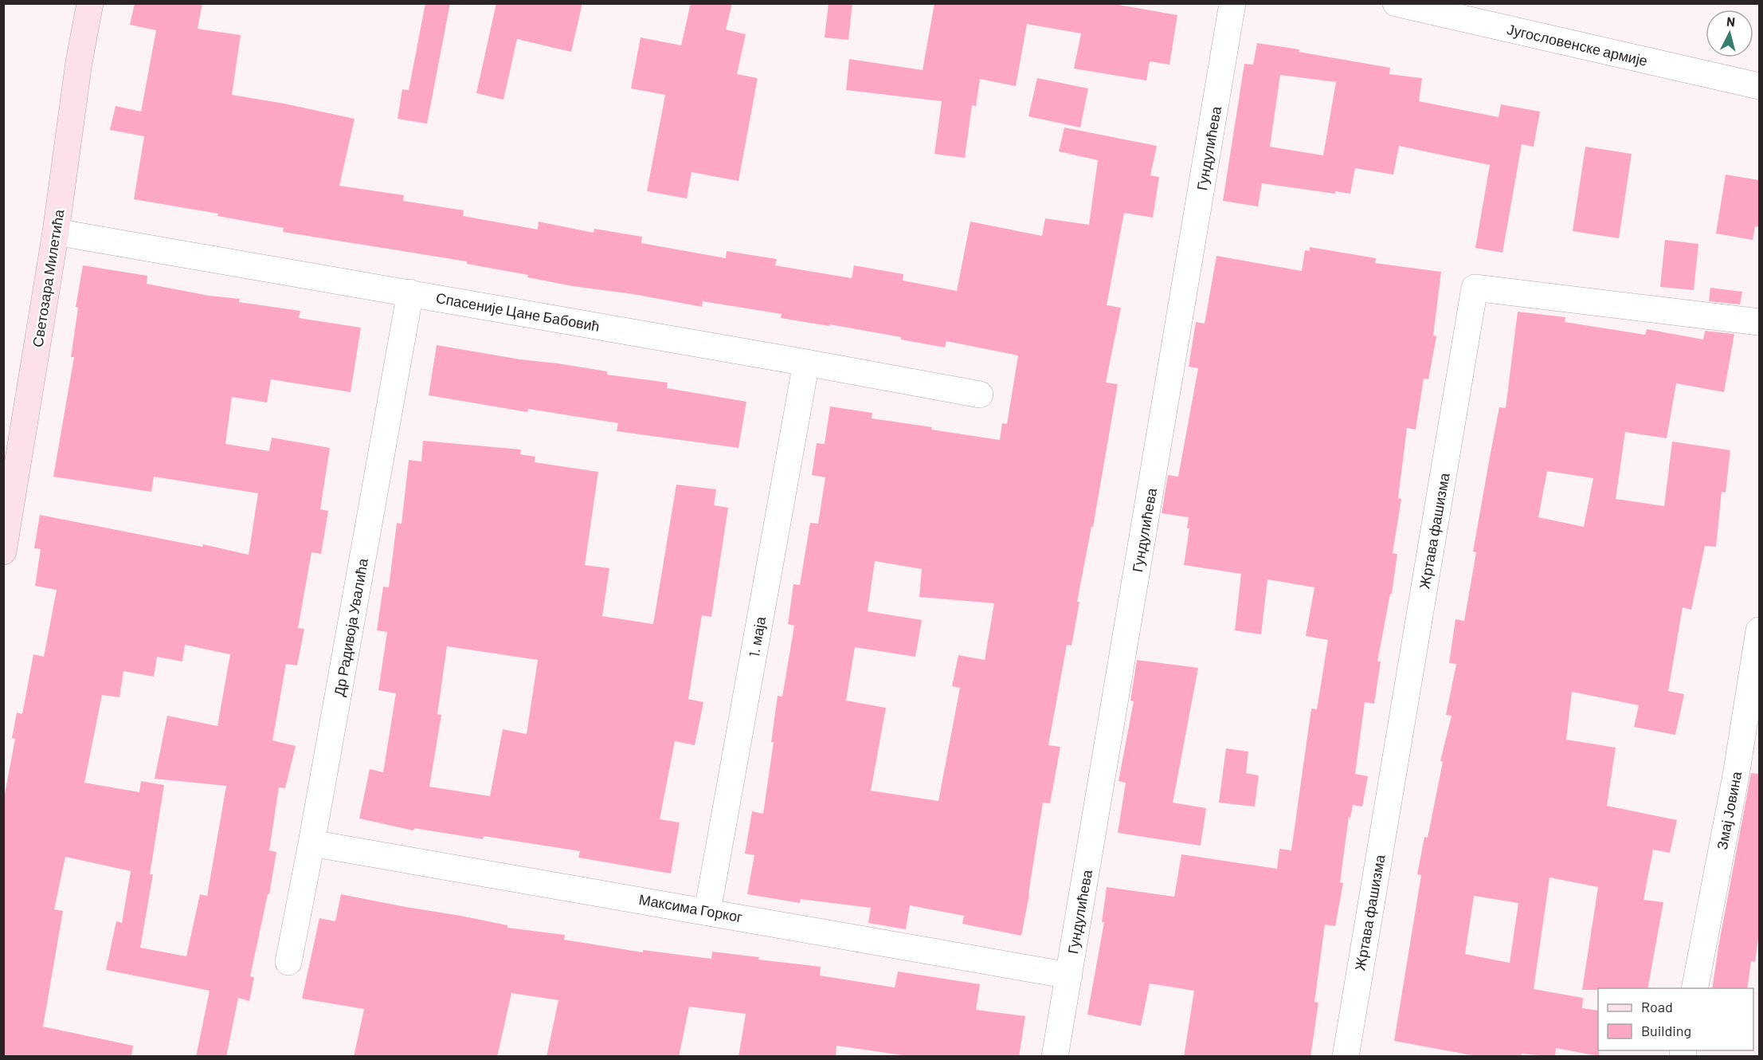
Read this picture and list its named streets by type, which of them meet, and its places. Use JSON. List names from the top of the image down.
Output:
{
  "streets": {
    "main road": ["Светозара Милетића"],
    "street": [
      "Југословенске армије",
      "Гундулићева",
      "Спасеније Цане Бабовић",
      "Жртава фашизма",
      "Др Радивоја Увалића",
      "1. маја",
      "Змај Јовина",
      "Максима Горког"
    ]
  },
  "crossings": [
    ["Гундулићева", "Максима Горког"],
    ["Светозара Милетића", "Спасеније Цане Бабовић"],
    ["Спасеније Цане Бабовић", "Др Радивоја Увалића"],
    ["Спасеније Цане Бабовић", "1. маја"],
    ["Др Радивоја Увалића", "Максима Горког"],
    ["1. маја", "Максима Горког"]
  ],
  "legend": ["Road", "Building"],
  "north": "top"
}
